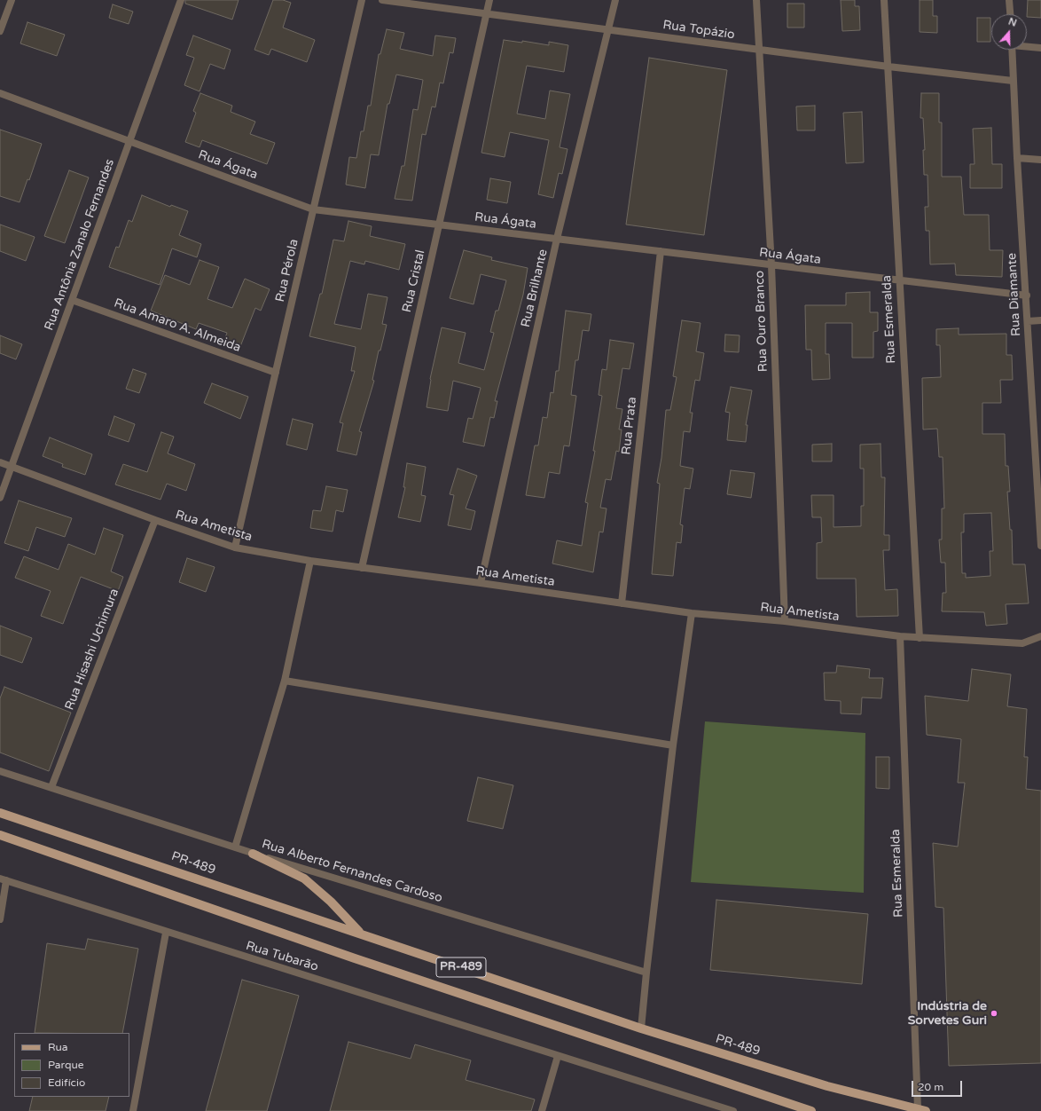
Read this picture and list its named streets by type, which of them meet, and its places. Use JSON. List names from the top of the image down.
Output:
{
  "streets": {
    "main road": ["PR-489"],
    "street": [
      "Rua Topázio",
      "Rua Ágata",
      "Rua Antônia Zanalo Fernandes",
      "Rua Pérola",
      "Rua Cristal",
      "Rua Brilhante",
      "Rua Diamante",
      "Rua Esmeralda",
      "Rua Ouro Branco",
      "Rua Amaro A. Almeida",
      "Rua Prata",
      "Rua Ametista",
      "Rua Hisashi Uchimura",
      "Rua Alberto Fernandes Cardoso",
      "Rua Tubarão"
    ]
  },
  "crossings": [
    ["Rua Topázio", "Rua Cristal"],
    ["Rua Topázio", "Rua Brilhante"],
    ["Rua Topázio", "Rua Diamante"],
    ["Rua Topázio", "Rua Esmeralda"],
    ["Rua Topázio", "Rua Ouro Branco"],
    ["Rua Ágata", "Rua Antônia Zanalo Fernandes"],
    ["Rua Ágata", "Rua Pérola"],
    ["Rua Ágata", "Rua Cristal"],
    ["Rua Ágata", "Rua Brilhante"],
    ["Rua Ágata", "Rua Diamante"],
    ["Rua Ágata", "Rua Esmeralda"],
    ["Rua Ágata", "Rua Ouro Branco"],
    ["Rua Ágata", "Rua Prata"],
    ["Rua Antônia Zanalo Fernandes", "Rua Amaro A. Almeida"],
    ["Rua Antônia Zanalo Fernandes", "Rua Ametista"],
    ["Rua Pérola", "Rua Amaro A. Almeida"],
    ["Rua Pérola", "Rua Ametista"],
    ["Rua Cristal", "Rua Ametista"],
    ["Rua Brilhante", "Rua Ametista"],
    ["Rua Esmeralda", "Rua Ametista"],
    ["Rua Esmeralda", "PR-489"],
    ["Rua Ouro Branco", "Rua Ametista"],
    ["Rua Prata", "Rua Ametista"],
    ["Rua Ametista", "Rua Hisashi Uchimura"],
    ["Rua Hisashi Uchimura", "Rua Alberto Fernandes Cardoso"]
  ],
  "places": ["Indústria de Sorvetes Guri"],
  "legend": ["Rua", "Parque", "Edifício"],
  "scale_bar": "20 m",
  "north": "top"
}
